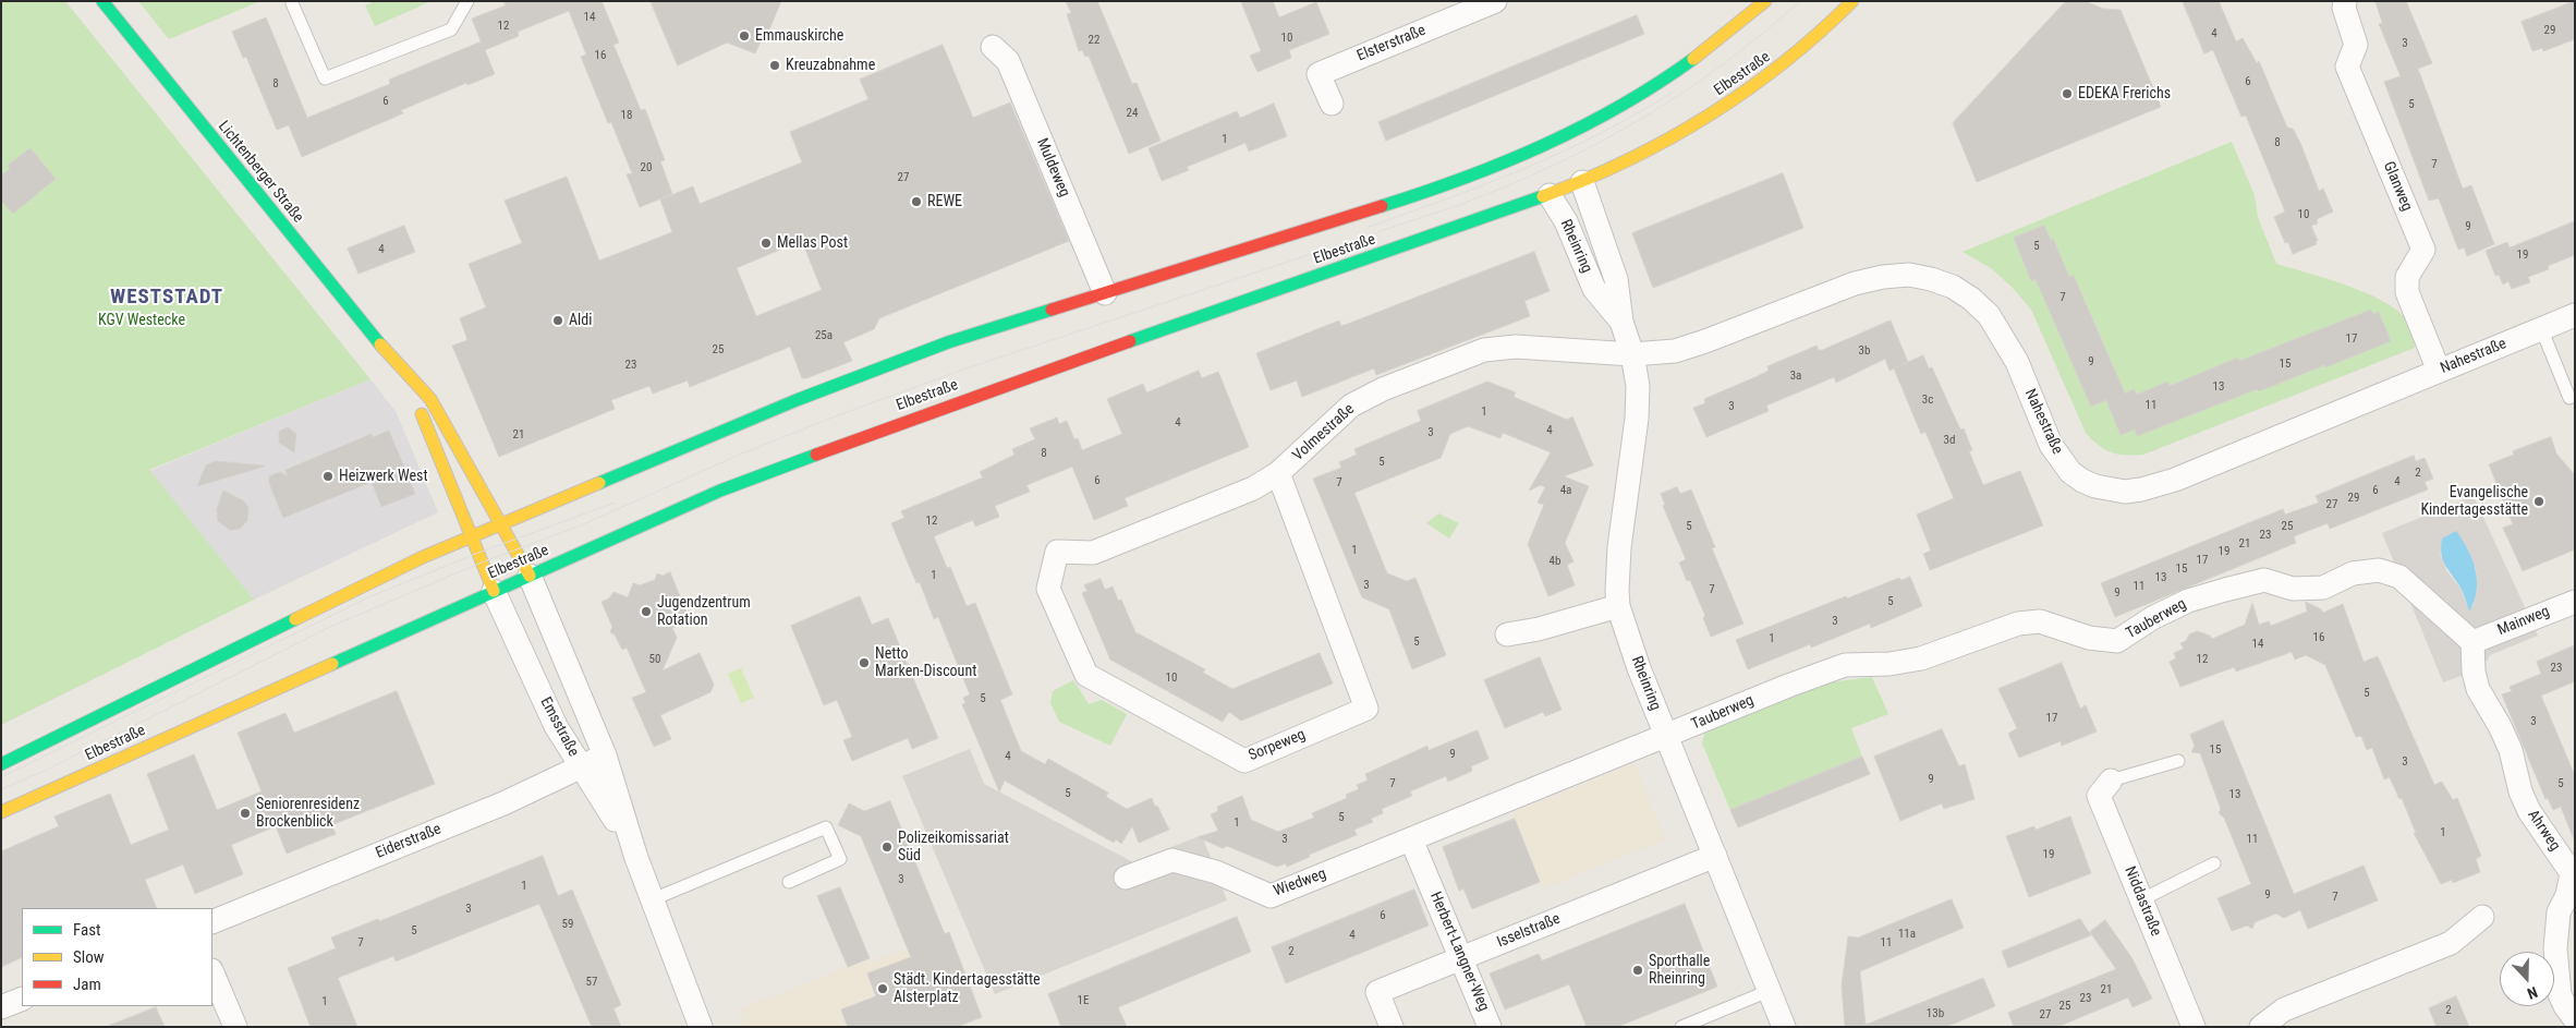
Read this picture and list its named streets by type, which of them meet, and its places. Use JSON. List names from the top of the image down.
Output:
{
  "streets": {
    "street": [
      "Elsterstraße",
      "Elbestraße",
      "Muldeweg",
      "Lichtenberger Straße",
      "Glanweg",
      "Rheinring",
      "Nahestraße",
      "Volmestraße",
      "Tauberweg",
      "Mainweg",
      "Emsstraße",
      "Sorpeweg",
      "Ahrweg",
      "Eiderstraße",
      "Wiedweg",
      "Niddastraße",
      "Isselstraße",
      "Herbert-Langner-Weg"
    ]
  },
  "crossings": [
    ["Elbestraße", "Muldeweg"],
    ["Elbestraße", "Lichtenberger Straße"],
    ["Elbestraße", "Rheinring"],
    ["Elbestraße", "Emsstraße"],
    ["Lichtenberger Straße", "Emsstraße"],
    ["Glanweg", "Nahestraße"],
    ["Rheinring", "Nahestraße"],
    ["Rheinring", "Volmestraße"],
    ["Rheinring", "Tauberweg"],
    ["Rheinring", "Wiedweg"],
    ["Rheinring", "Isselstraße"],
    ["Nahestraße", "Volmestraße"],
    ["Volmestraße", "Sorpeweg"],
    ["Tauberweg", "Mainweg"],
    ["Tauberweg", "Ahrweg"],
    ["Tauberweg", "Wiedweg"],
    ["Mainweg", "Ahrweg"],
    ["Emsstraße", "Eiderstraße"],
    ["Wiedweg", "Herbert-Langner-Weg"],
    ["Isselstraße", "Herbert-Langner-Weg"]
  ],
  "districts": ["WESTSTADT"],
  "parks": ["KGV Westecke"],
  "places": [
    "Emmauskirche",
    "Kreuzabnahme",
    "EDEKA Frerichs",
    "REWE",
    "Mellas Post",
    "Aldi",
    "Heizwerk West",
    "Evangelische Kindertagesstätte",
    "Jugendzentrum Rotation",
    "Netto Marken-Discount",
    "Seniorenresidenz Brockenblick",
    "Polizeikomissariat Süd",
    "Sporthalle Rheinring",
    "Städt. Kindertagesstätte Alsterplatz"
  ],
  "house_numbers": [
    "14",
    "12",
    "29",
    "4",
    "10",
    "22",
    "3",
    "16",
    "6",
    "8",
    "6",
    "5",
    "24",
    "18",
    "1",
    "8",
    "7",
    "20",
    "27",
    "10",
    "9",
    "5",
    "4",
    "19",
    "7",
    "25a",
    "17",
    "25",
    "3b",
    "9",
    "15",
    "23",
    "3a",
    "13",
    "3c",
    "11",
    "3",
    "1",
    "4",
    "4",
    "3",
    "21",
    "3d",
    "8",
    "5",
    "2",
    "6",
    "4",
    "7",
    "4a",
    "6",
    "29",
    "27",
    "12",
    "5",
    "25",
    "23",
    "21",
    "1",
    "19",
    "17",
    "4b",
    "15",
    "1",
    "13",
    "3",
    "11",
    "7",
    "9",
    "5",
    "3",
    "16",
    "1",
    "5",
    "14",
    "50",
    "12",
    "23",
    "10",
    "5",
    "5",
    "17",
    "3",
    "15",
    "9",
    "4",
    "3",
    "9",
    "7",
    "5",
    "5",
    "13",
    "5",
    "1",
    "1",
    "3",
    "11",
    "19",
    "3",
    "1",
    "9",
    "7",
    "3",
    "6",
    "59",
    "5",
    "11a",
    "4",
    "7",
    "11",
    "2",
    "57",
    "21",
    "23",
    "1E",
    "1",
    "25",
    "2",
    "13b",
    "27"
  ],
  "legend": ["Fast", "Slow", "Jam"],
  "north": "bottom"
}
